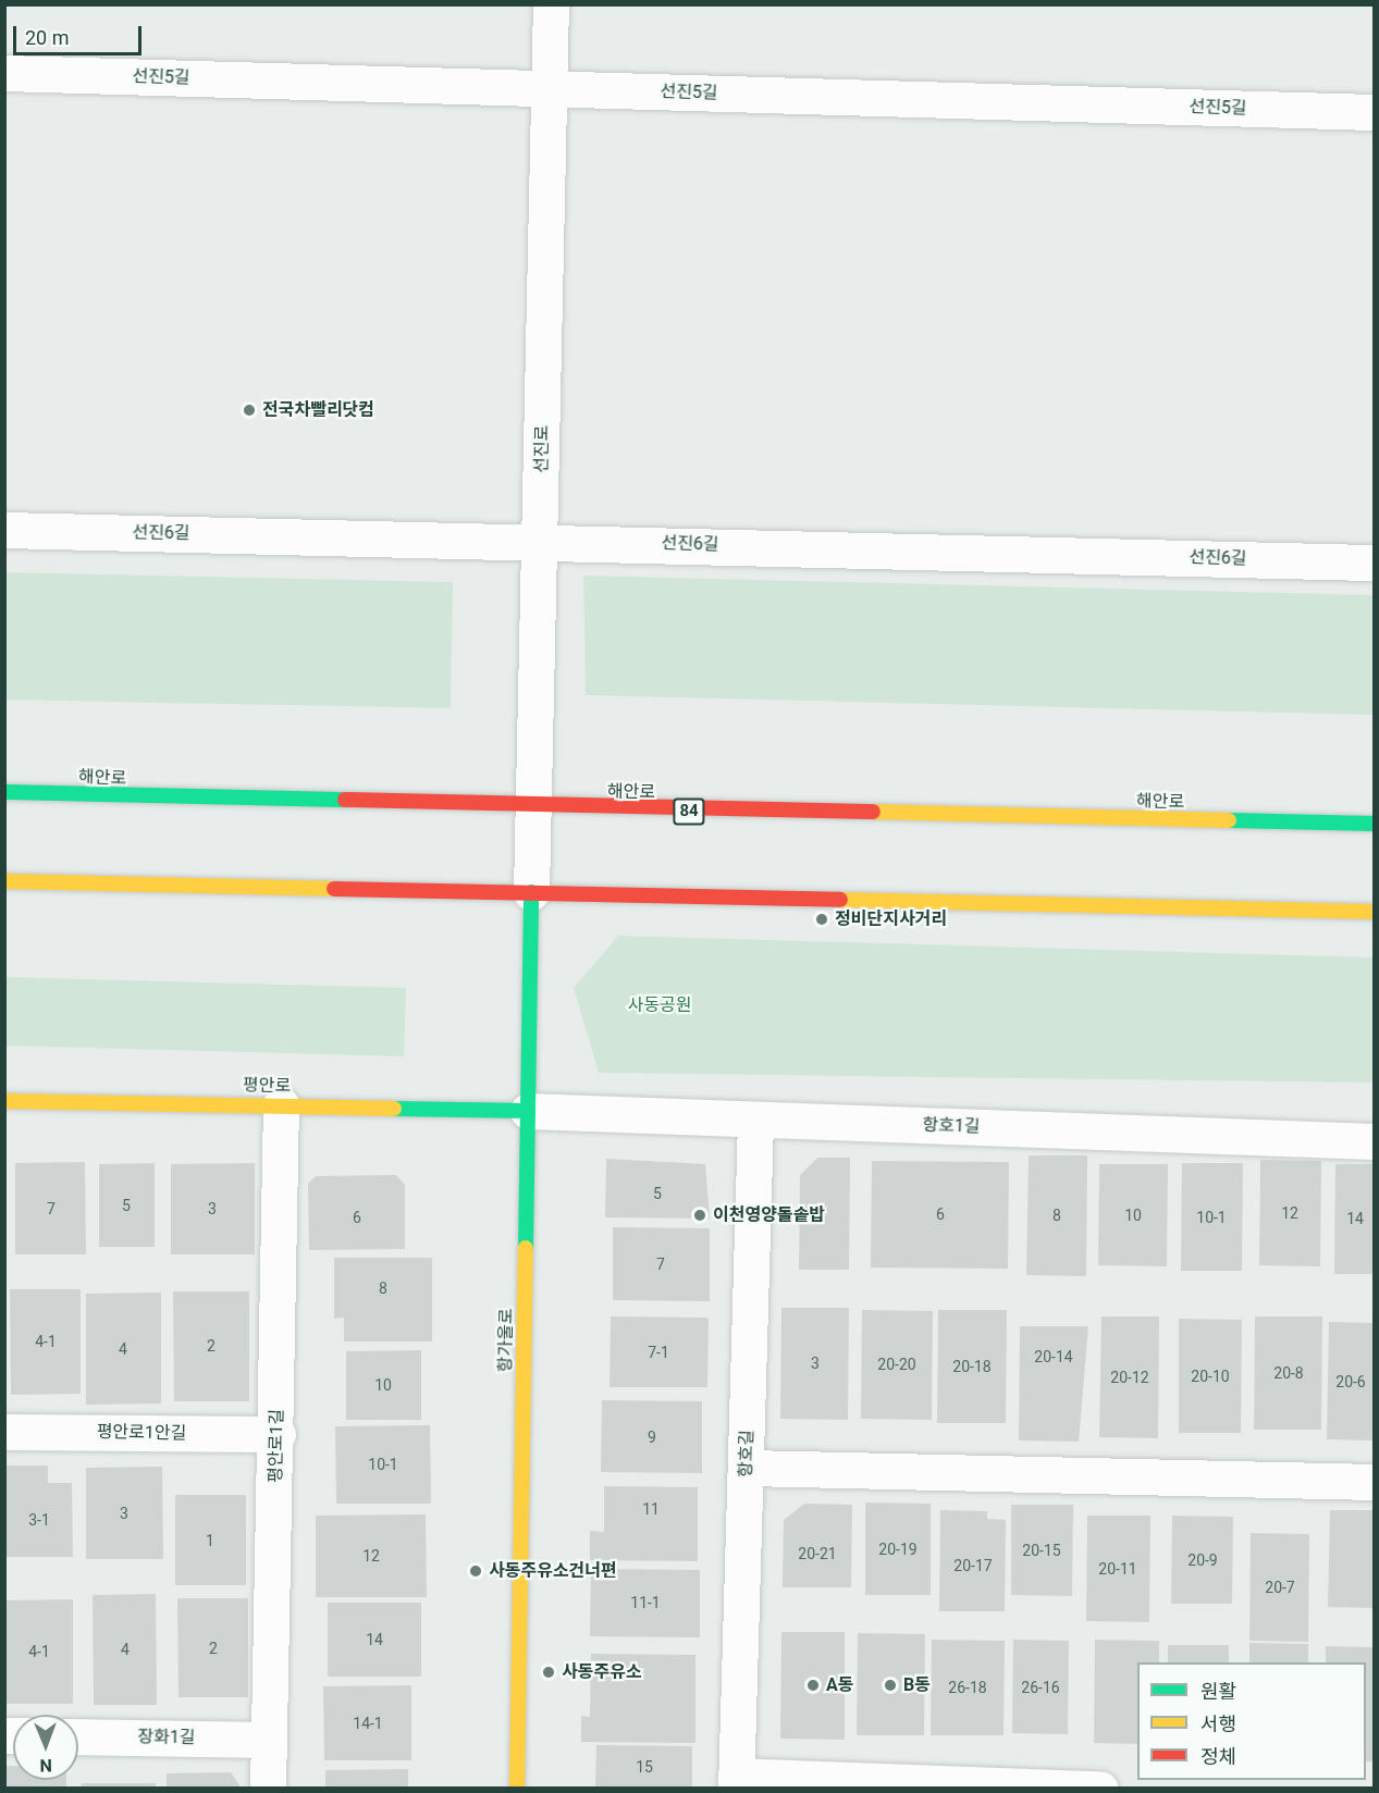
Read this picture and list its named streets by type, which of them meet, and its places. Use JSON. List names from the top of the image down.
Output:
{
  "streets": {
    "main road": [
      "해안로",
      "84",
      "평안로",
      "항가울로"
    ],
    "street": [
      "선진5길",
      "선진로",
      "선진6길",
      "항호1길",
      "평안로1안길",
      "평안로1길",
      "항호길",
      "장화1길"
    ]
  },
  "crossings": [
    ["선진5길", "선진로"],
    ["선진로", "선진6길"],
    ["선진로", "해안로"],
    ["선진로", "항가울로"],
    ["평안로", "항호1길"],
    ["평안로", "항가울로"],
    ["평안로", "평안로1길"],
    ["항호1길", "항가울로"],
    ["항호1길", "항호길"],
    ["평안로1안길", "평안로1길"],
    ["평안로1길", "장화1길"]
  ],
  "parks": ["사동공원"],
  "places": [
    "전국차빨리닷컴",
    "정비단지사거리",
    "이천영양돌솥밥",
    "사동주유소건너편",
    "사동주유소",
    "A동",
    "B동"
  ],
  "house_numbers": [
    "5",
    "5",
    "7",
    "3",
    "12",
    "6",
    "8",
    "10",
    "6",
    "10-1",
    "14",
    "7",
    "8",
    "4-1",
    "2",
    "4",
    "7-1",
    "20-14",
    "3",
    "20-20",
    "20-18",
    "20-8",
    "20-10",
    "20-12",
    "20-6",
    "10",
    "9",
    "10-1",
    "11",
    "3",
    "3-1",
    "1",
    "20-19",
    "20-15",
    "20-21",
    "12",
    "20-9",
    "20-17",
    "20-11",
    "20-7",
    "11-1",
    "14",
    "2",
    "4",
    "4-1",
    "26-18",
    "26-16",
    "14-1",
    "15"
  ],
  "legend": ["원활", "서행", "정체"],
  "scale_bar": "20 m",
  "north": "bottom"
}
